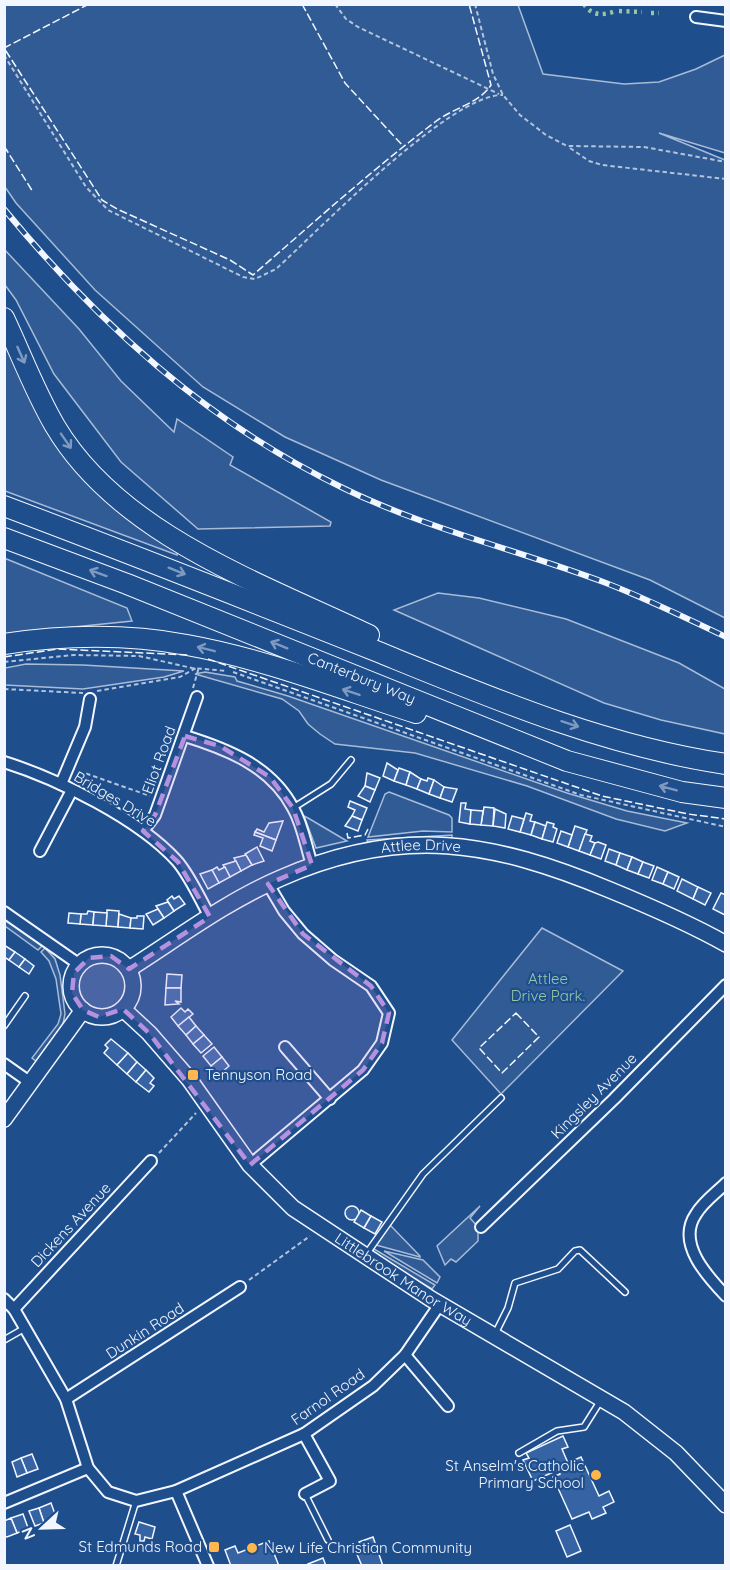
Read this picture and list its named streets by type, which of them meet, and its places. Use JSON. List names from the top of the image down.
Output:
{
  "streets": {
    "highway": ["Canterbury Way"],
    "street": [
      "Eliot Road",
      "Bridges Drive",
      "Attlee Drive",
      "Kingsley Avenue",
      "Dickens Avenue",
      "Littlebrook Manor Way",
      "Dunkin Road",
      "Farnol Road"
    ]
  },
  "crossings": [
    ["Eliot Road", "Bridges Drive"],
    ["Bridges Drive", "Attlee Drive"],
    ["Attlee Drive", "Littlebrook Manor Way"],
    ["Littlebrook Manor Way", "Farnol Road"]
  ],
  "parks": ["Attlee Drive Park."],
  "places": {
    "transit": ["Tennyson Road", "St Edmunds Road"],
    "other": ["St Anselm's Catholic Primary School", "New Life Christian Community"]
  },
  "north": "left"
}
